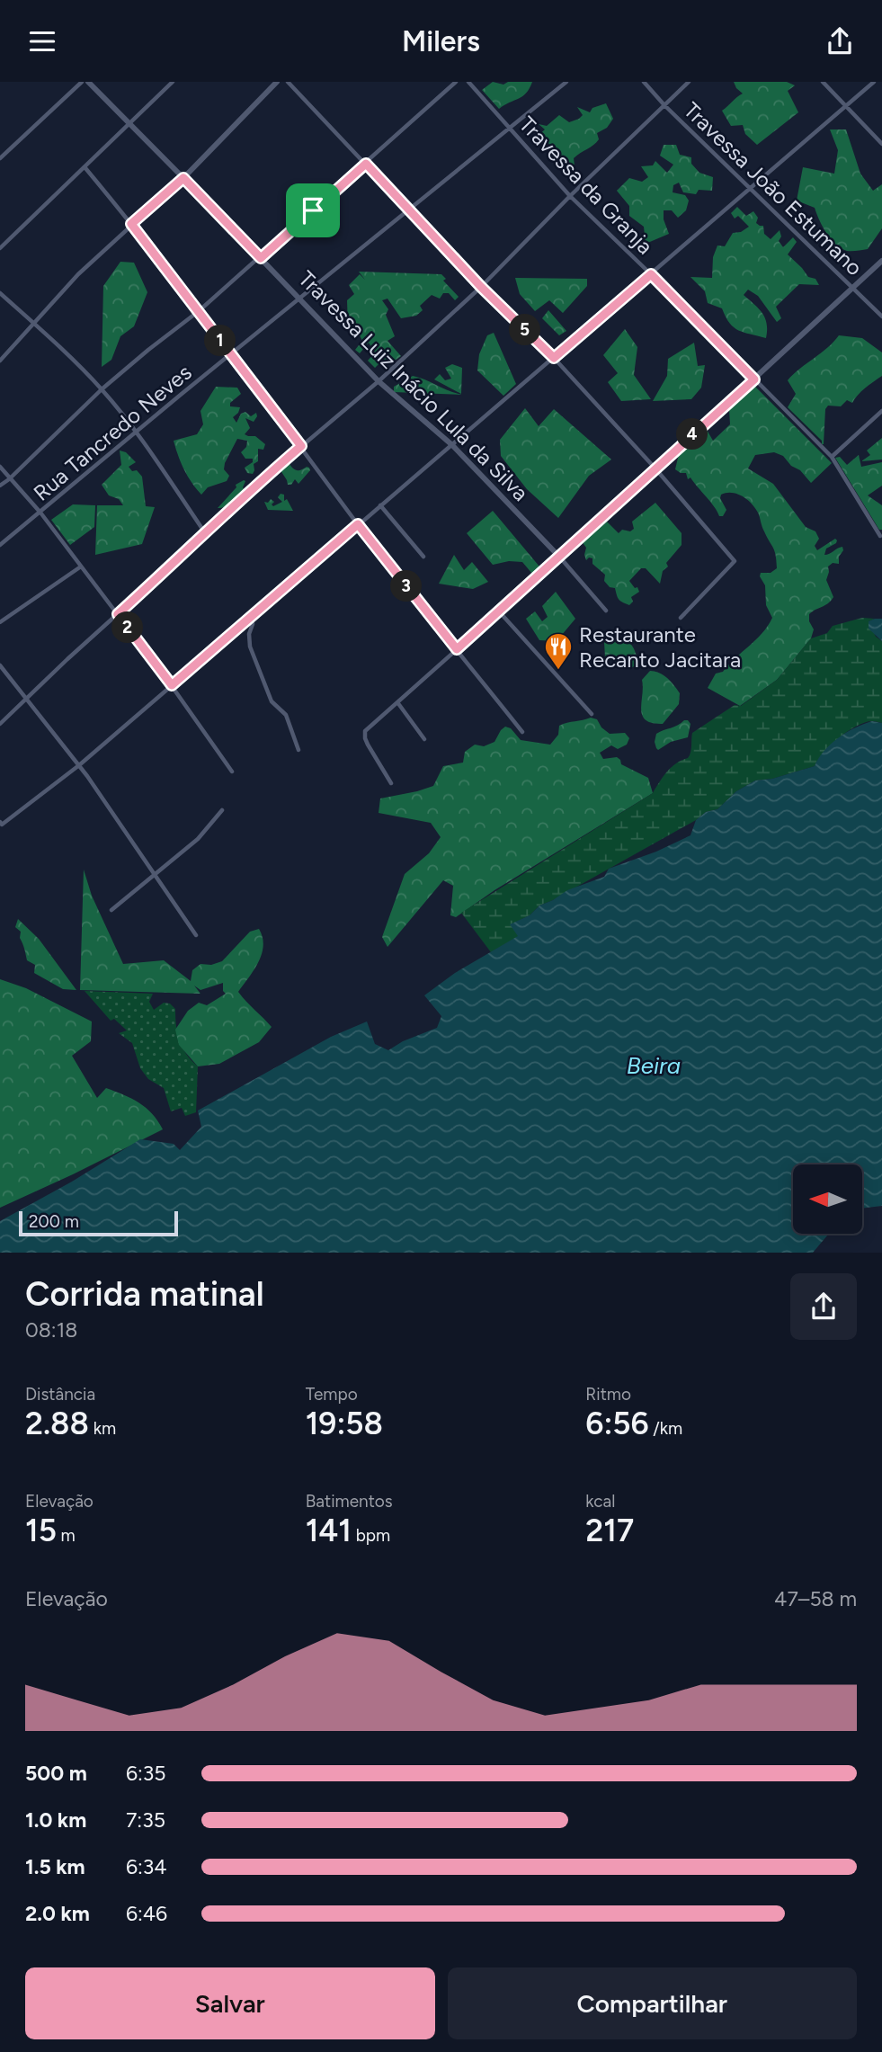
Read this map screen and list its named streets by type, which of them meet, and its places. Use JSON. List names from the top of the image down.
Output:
{
  "streets": {
    "street": [
      "Travessa da Granja",
      "Travessa João Estumano",
      "Travessa Luiz Inácio Lula da Silva",
      "Rua Tancredo Neves"
    ]
  },
  "crossings": [
    ["Travessa da Granja", "Rua Tancredo Neves"],
    ["Travessa Luiz Inácio Lula da Silva", "Rua Tancredo Neves"]
  ],
  "water": ["Beira"],
  "places": {
    "restaurant": ["Restaurante Recanto Jacitara"]
  },
  "scale_bar": "200 m",
  "north": "left",
  "page": {
    "header": "Milers",
    "pins": [
      "5",
      "1",
      "4",
      "3",
      "2"
    ],
    "scale": "200 m",
    "heading": ["Corrida matinal", "08:18"],
    "stats": [
      ["Distância", "2.88 km"],
      ["Tempo", "19:58"],
      ["Ritmo", "6:56 /km"],
      ["Elevação", "15 m"],
      ["Batimentos", "141 bpm"],
      ["kcal", "217"]
    ],
    "chart": ["Elevação", "47–58 m"],
    "list": [
      {
        "name": "500 m",
        "note": "6:35"
      },
      {
        "name": "1.0 km",
        "note": "7:35"
      },
      {
        "name": "1.5 km",
        "note": "6:34"
      },
      {
        "name": "2.0 km",
        "note": "6:46"
      }
    ],
    "buttons": ["Salvar", "Compartilhar"]
  }
}
